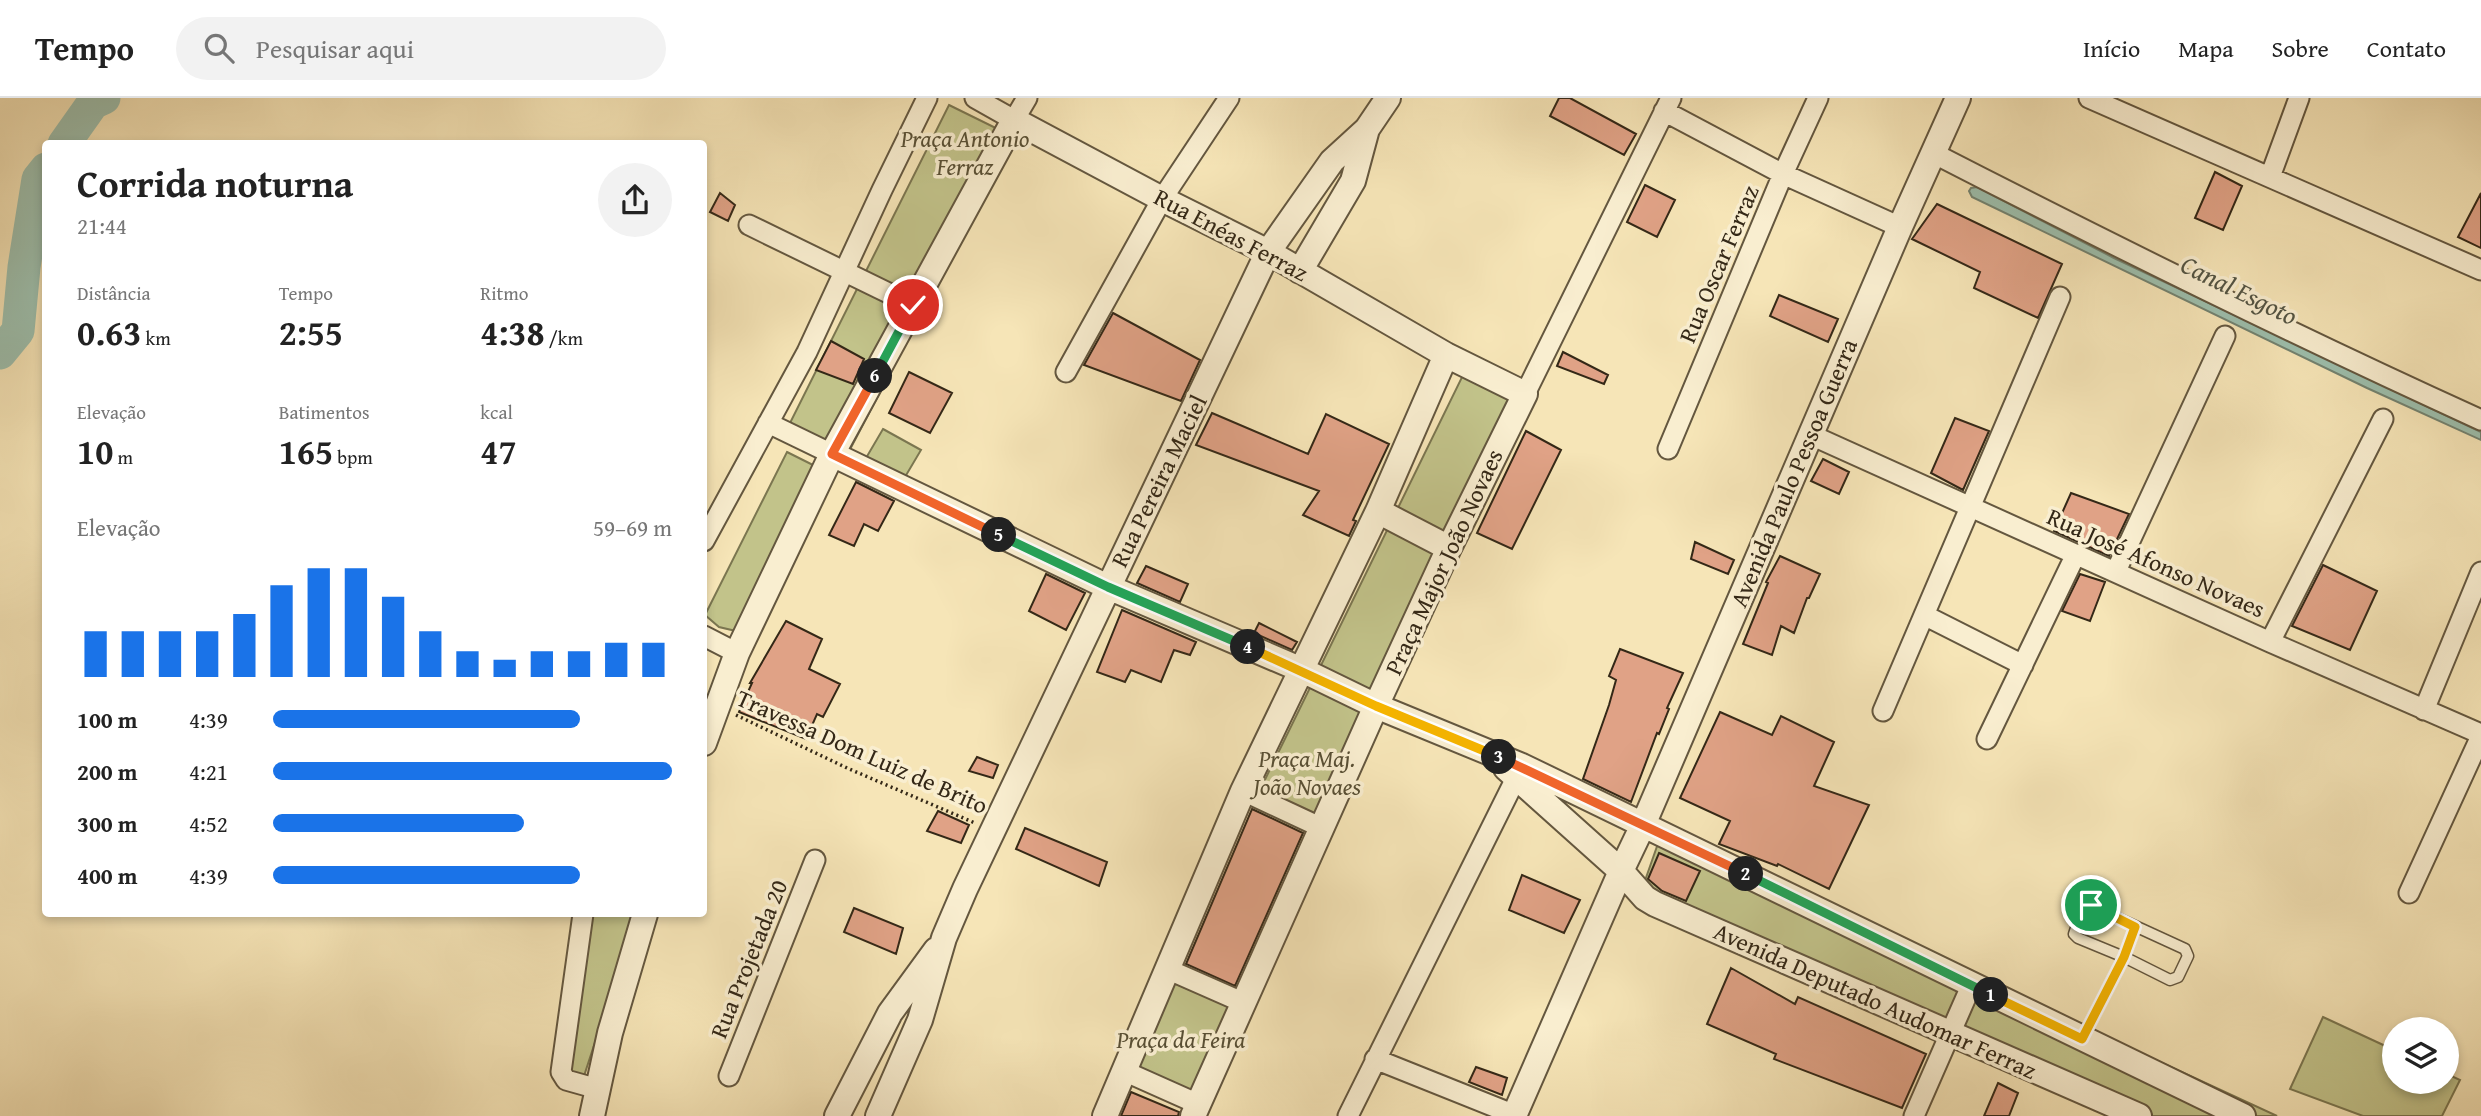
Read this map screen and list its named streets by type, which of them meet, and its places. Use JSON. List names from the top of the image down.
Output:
{
  "streets": {
    "street": [
      "Rua Enéas Ferraz",
      "Rua Oscar Ferraz",
      "Avenida Paulo Pessoa Guerra",
      "Rua Pereira Maciel",
      "Praça Major João Novaes",
      "Rua José Afonso Novaes",
      "Rua Projetada 20",
      "Avenida Deputado Audomar Ferraz"
    ],
    "path": ["Travessa Dom Luiz de Brito"]
  },
  "crossings": [
    ["Rua Enéas Ferraz", "Rua Pereira Maciel"],
    ["Rua Enéas Ferraz", "Praça Major João Novaes"],
    ["Avenida Paulo Pessoa Guerra", "Rua José Afonso Novaes"],
    ["Avenida Paulo Pessoa Guerra", "Avenida Deputado Audomar Ferraz"],
    ["Rua Pereira Maciel", "Travessa Dom Luiz de Brito"],
    ["Rua Pereira Maciel", "Avenida Deputado Audomar Ferraz"],
    ["Praça Major João Novaes", "Avenida Deputado Audomar Ferraz"]
  ],
  "water": ["Canal Esgoto"],
  "parks": ["Praça Antonio Ferraz", "Praça Maj. João Novaes", "Praça da Feira"],
  "page": {
    "header": "Tempo",
    "search": "Pesquisar aqui",
    "nav": [
      "Início",
      "Mapa",
      "Sobre",
      "Contato"
    ],
    "heading": ["Corrida noturna", "21:44"],
    "stats": [
      ["Distância", "0.63 km"],
      ["Tempo", "2:55"],
      ["Ritmo", "4:38 /km"],
      ["Elevação", "10 m"],
      ["Batimentos", "165 bpm"],
      ["kcal", "47"]
    ],
    "pins": [
      "6",
      "5",
      "4",
      "3",
      "2",
      "1"
    ],
    "chart": ["Elevação", "59–69 m"],
    "list": [
      {
        "name": "100 m",
        "note": "4:39"
      },
      {
        "name": "200 m",
        "note": "4:21"
      },
      {
        "name": "300 m",
        "note": "4:52"
      },
      {
        "name": "400 m",
        "note": "4:39"
      }
    ]
  }
}
